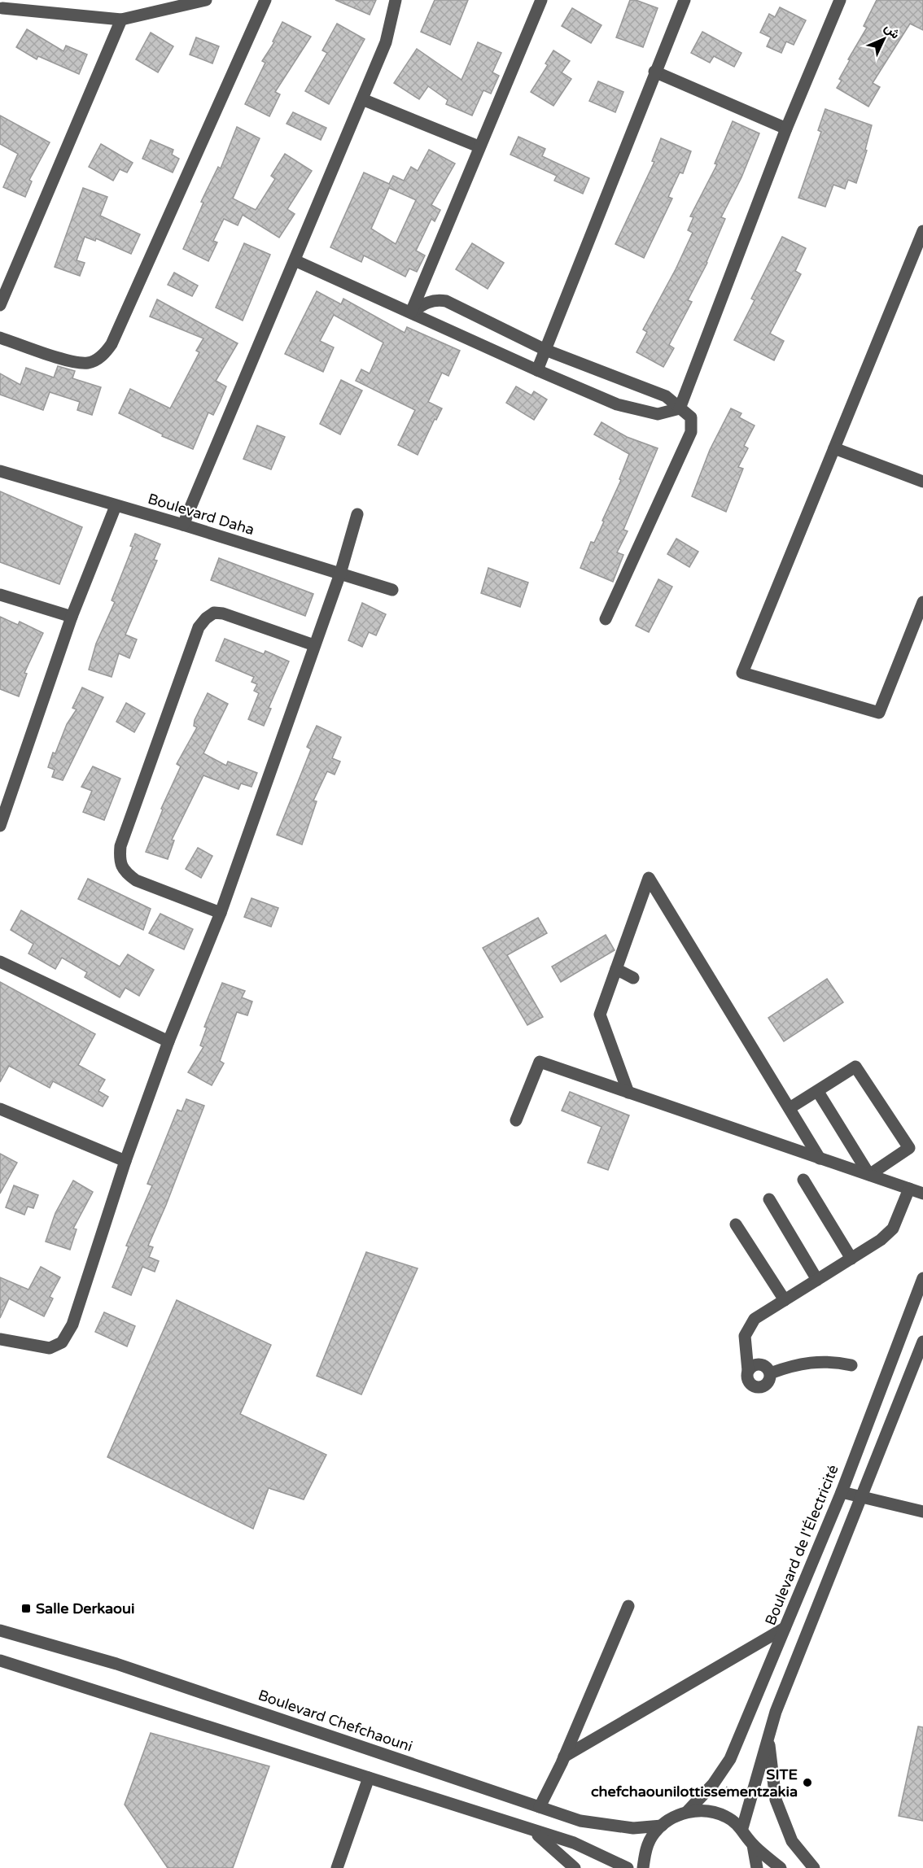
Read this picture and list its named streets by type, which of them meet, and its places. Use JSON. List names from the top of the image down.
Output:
{
  "streets": {
    "street": ["Boulevard Daha", "Boulevard de l'Électricité", "Boulevard Chefchaouni"]
  },
  "crossings": [
    ["Boulevard de l'Électricité", "Boulevard Chefchaouni"]
  ],
  "places": {
    "transit": ["Salle Derkaoui"],
    "other": ["SITE chefchaounilottissementzakia"]
  },
  "north": "top right"
}
